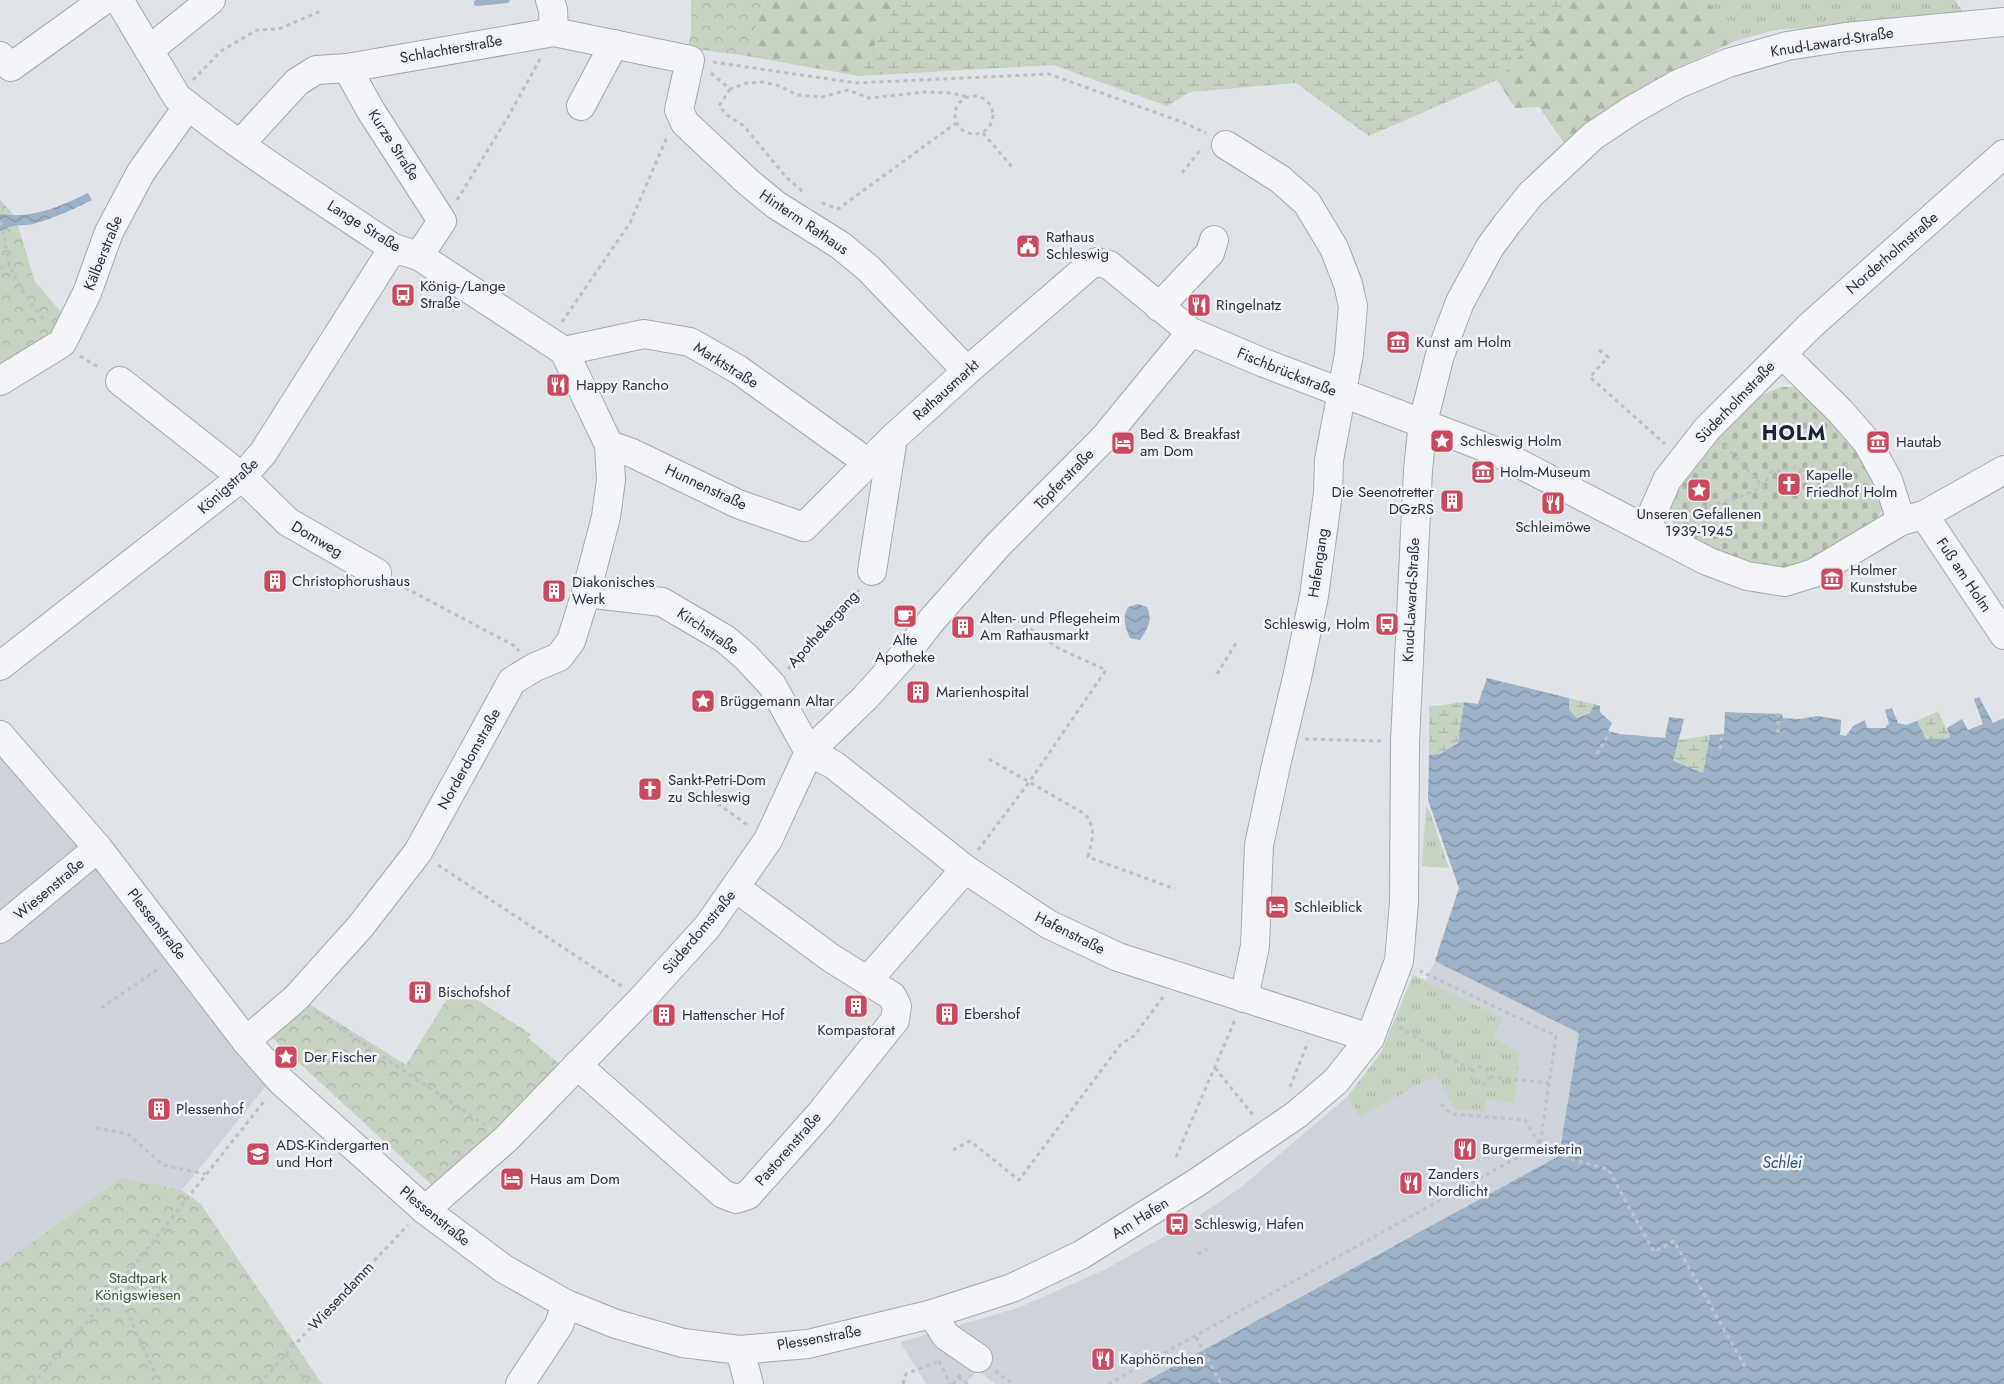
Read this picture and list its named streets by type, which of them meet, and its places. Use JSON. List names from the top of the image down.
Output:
{
  "streets": {
    "street": [
      "Knud-Laward-Straße",
      "Schlachterstraße",
      "Kurze Straße",
      "Hinterm Rathaus",
      "Lange Straße",
      "Kälberstraße",
      "Norderholmstraße",
      "Marktstraße",
      "Fischbrückstraße",
      "Rathausmarkt",
      "Süderholmstraße",
      "Töpferstraße",
      "Königstraße",
      "Hunnenstraße",
      "Domweg",
      "Hafengang",
      "Fuß am Holm",
      "Kirchstraße",
      "Norderdomstraße",
      "Wiesenstraße",
      "Plessenstraße",
      "Süderdomstraße",
      "Hafenstraße",
      "Pastorenstraße",
      "Am Hafen"
    ],
    "path": ["Apothekergang", "Wiesendamm"]
  },
  "crossings": [
    ["Knud-Laward-Straße", "Fischbrückstraße"],
    ["Knud-Laward-Straße", "Hafenstraße"],
    ["Knud-Laward-Straße", "Am Hafen"],
    ["Schlachterstraße", "Kurze Straße"],
    ["Schlachterstraße", "Lange Straße"],
    ["Kurze Straße", "Königstraße"],
    ["Hinterm Rathaus", "Rathausmarkt"],
    ["Lange Straße", "Kälberstraße"],
    ["Lange Straße", "Marktstraße"],
    ["Lange Straße", "Königstraße"],
    ["Norderholmstraße", "Süderholmstraße"],
    ["Marktstraße", "Rathausmarkt"],
    ["Fischbrückstraße", "Rathausmarkt"],
    ["Fischbrückstraße", "Töpferstraße"],
    ["Fischbrückstraße", "Hafengang"],
    ["Rathausmarkt", "Hunnenstraße"],
    ["Süderholmstraße", "Fuß am Holm"],
    ["Töpferstraße", "Süderdomstraße"],
    ["Königstraße", "Domweg"],
    ["Hunnenstraße", "Norderdomstraße"],
    ["Hafengang", "Hafenstraße"],
    ["Apothekergang", "Kirchstraße"],
    ["Kirchstraße", "Norderdomstraße"],
    ["Kirchstraße", "Süderdomstraße"],
    ["Kirchstraße", "Hafenstraße"],
    ["Norderdomstraße", "Plessenstraße"],
    ["Wiesenstraße", "Plessenstraße"],
    ["Plessenstraße", "Süderdomstraße"],
    ["Plessenstraße", "Am Hafen"],
    ["Plessenstraße", "Wiesendamm"],
    ["Süderdomstraße", "Hafenstraße"],
    ["Süderdomstraße", "Pastorenstraße"],
    ["Süderdomstraße", "Wiesendamm"],
    ["Hafenstraße", "Am Hafen"]
  ],
  "districts": ["HOLM"],
  "water": ["Schlei"],
  "parks": ["Stadtpark Königswiesen"],
  "places": {
    "public building": ["Rathaus Schleswig"],
    "bus stop": ["König-/Lange Straße", "Schleswig, Holm", "Schleswig, Hafen"],
    "restaurant": [
      "Ringelnatz",
      "Happy Rancho",
      "Schleimöwe",
      "Burgermeisterin",
      "Zanders Nordlicht",
      "Kaphörnchen"
    ],
    "museum": [
      "Kunst am Holm",
      "Hautab",
      "Holm-Museum",
      "Holmer Kunststube"
    ],
    "place": [
      "Schleswig Holm",
      "Unseren Gefallenen 1939-1945",
      "Brüggemann Altar",
      "Der Fischer"
    ],
    "hotel": ["Bed & Breakfast am Dom", "Schleiblick", "Haus am Dom"],
    "church": ["Kapelle Friedhof Holm", "Sankt-Petri-Dom zu Schleswig"],
    "building": [
      "Die Seenotretter DGzRS",
      "Christophorushaus",
      "Diakonisches Werk",
      "Alten- und Pflegeheim Am Rathausmarkt",
      "Marienhospital",
      "Bischofshof",
      "Kompastorat",
      "Ebershof",
      "Hattenscher Hof",
      "Plessenhof"
    ],
    "cafe": ["Alte Apotheke"],
    "school or university": ["ADS-Kindergarten und Hort"]
  }
}
